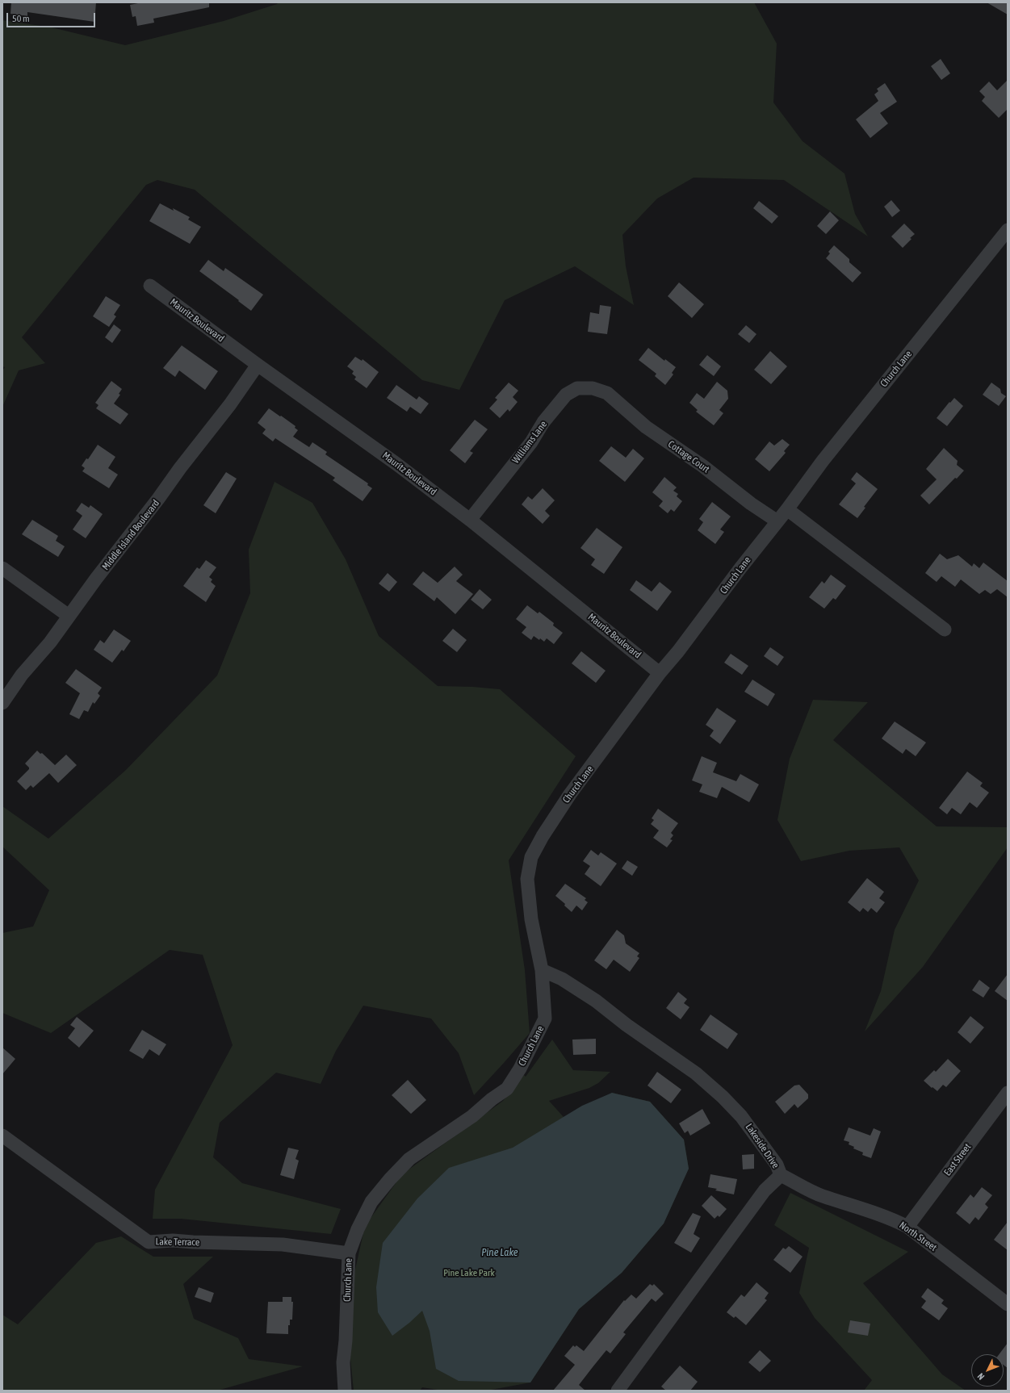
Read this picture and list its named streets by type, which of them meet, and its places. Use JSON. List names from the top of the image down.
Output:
{
  "streets": {
    "street": [
      "Mauritz Boulevard",
      "Church Lane",
      "Williams Lane",
      "Cottage Court",
      "Middle Island Boulevard",
      "Lakeside Drive",
      "East Street",
      "North Street",
      "Lake Terrace"
    ]
  },
  "crossings": [
    ["Mauritz Boulevard", "Church Lane"],
    ["Mauritz Boulevard", "Williams Lane"],
    ["Mauritz Boulevard", "Middle Island Boulevard"],
    ["Church Lane", "Cottage Court"],
    ["Church Lane", "Lakeside Drive"],
    ["Church Lane", "Lake Terrace"],
    ["Williams Lane", "Cottage Court"],
    ["Lakeside Drive", "North Street"],
    ["East Street", "North Street"]
  ],
  "water": ["Pine Lake"],
  "parks": ["Pine Lake Park"],
  "scale_bar": "50 m",
  "north": "bottom left"
}
